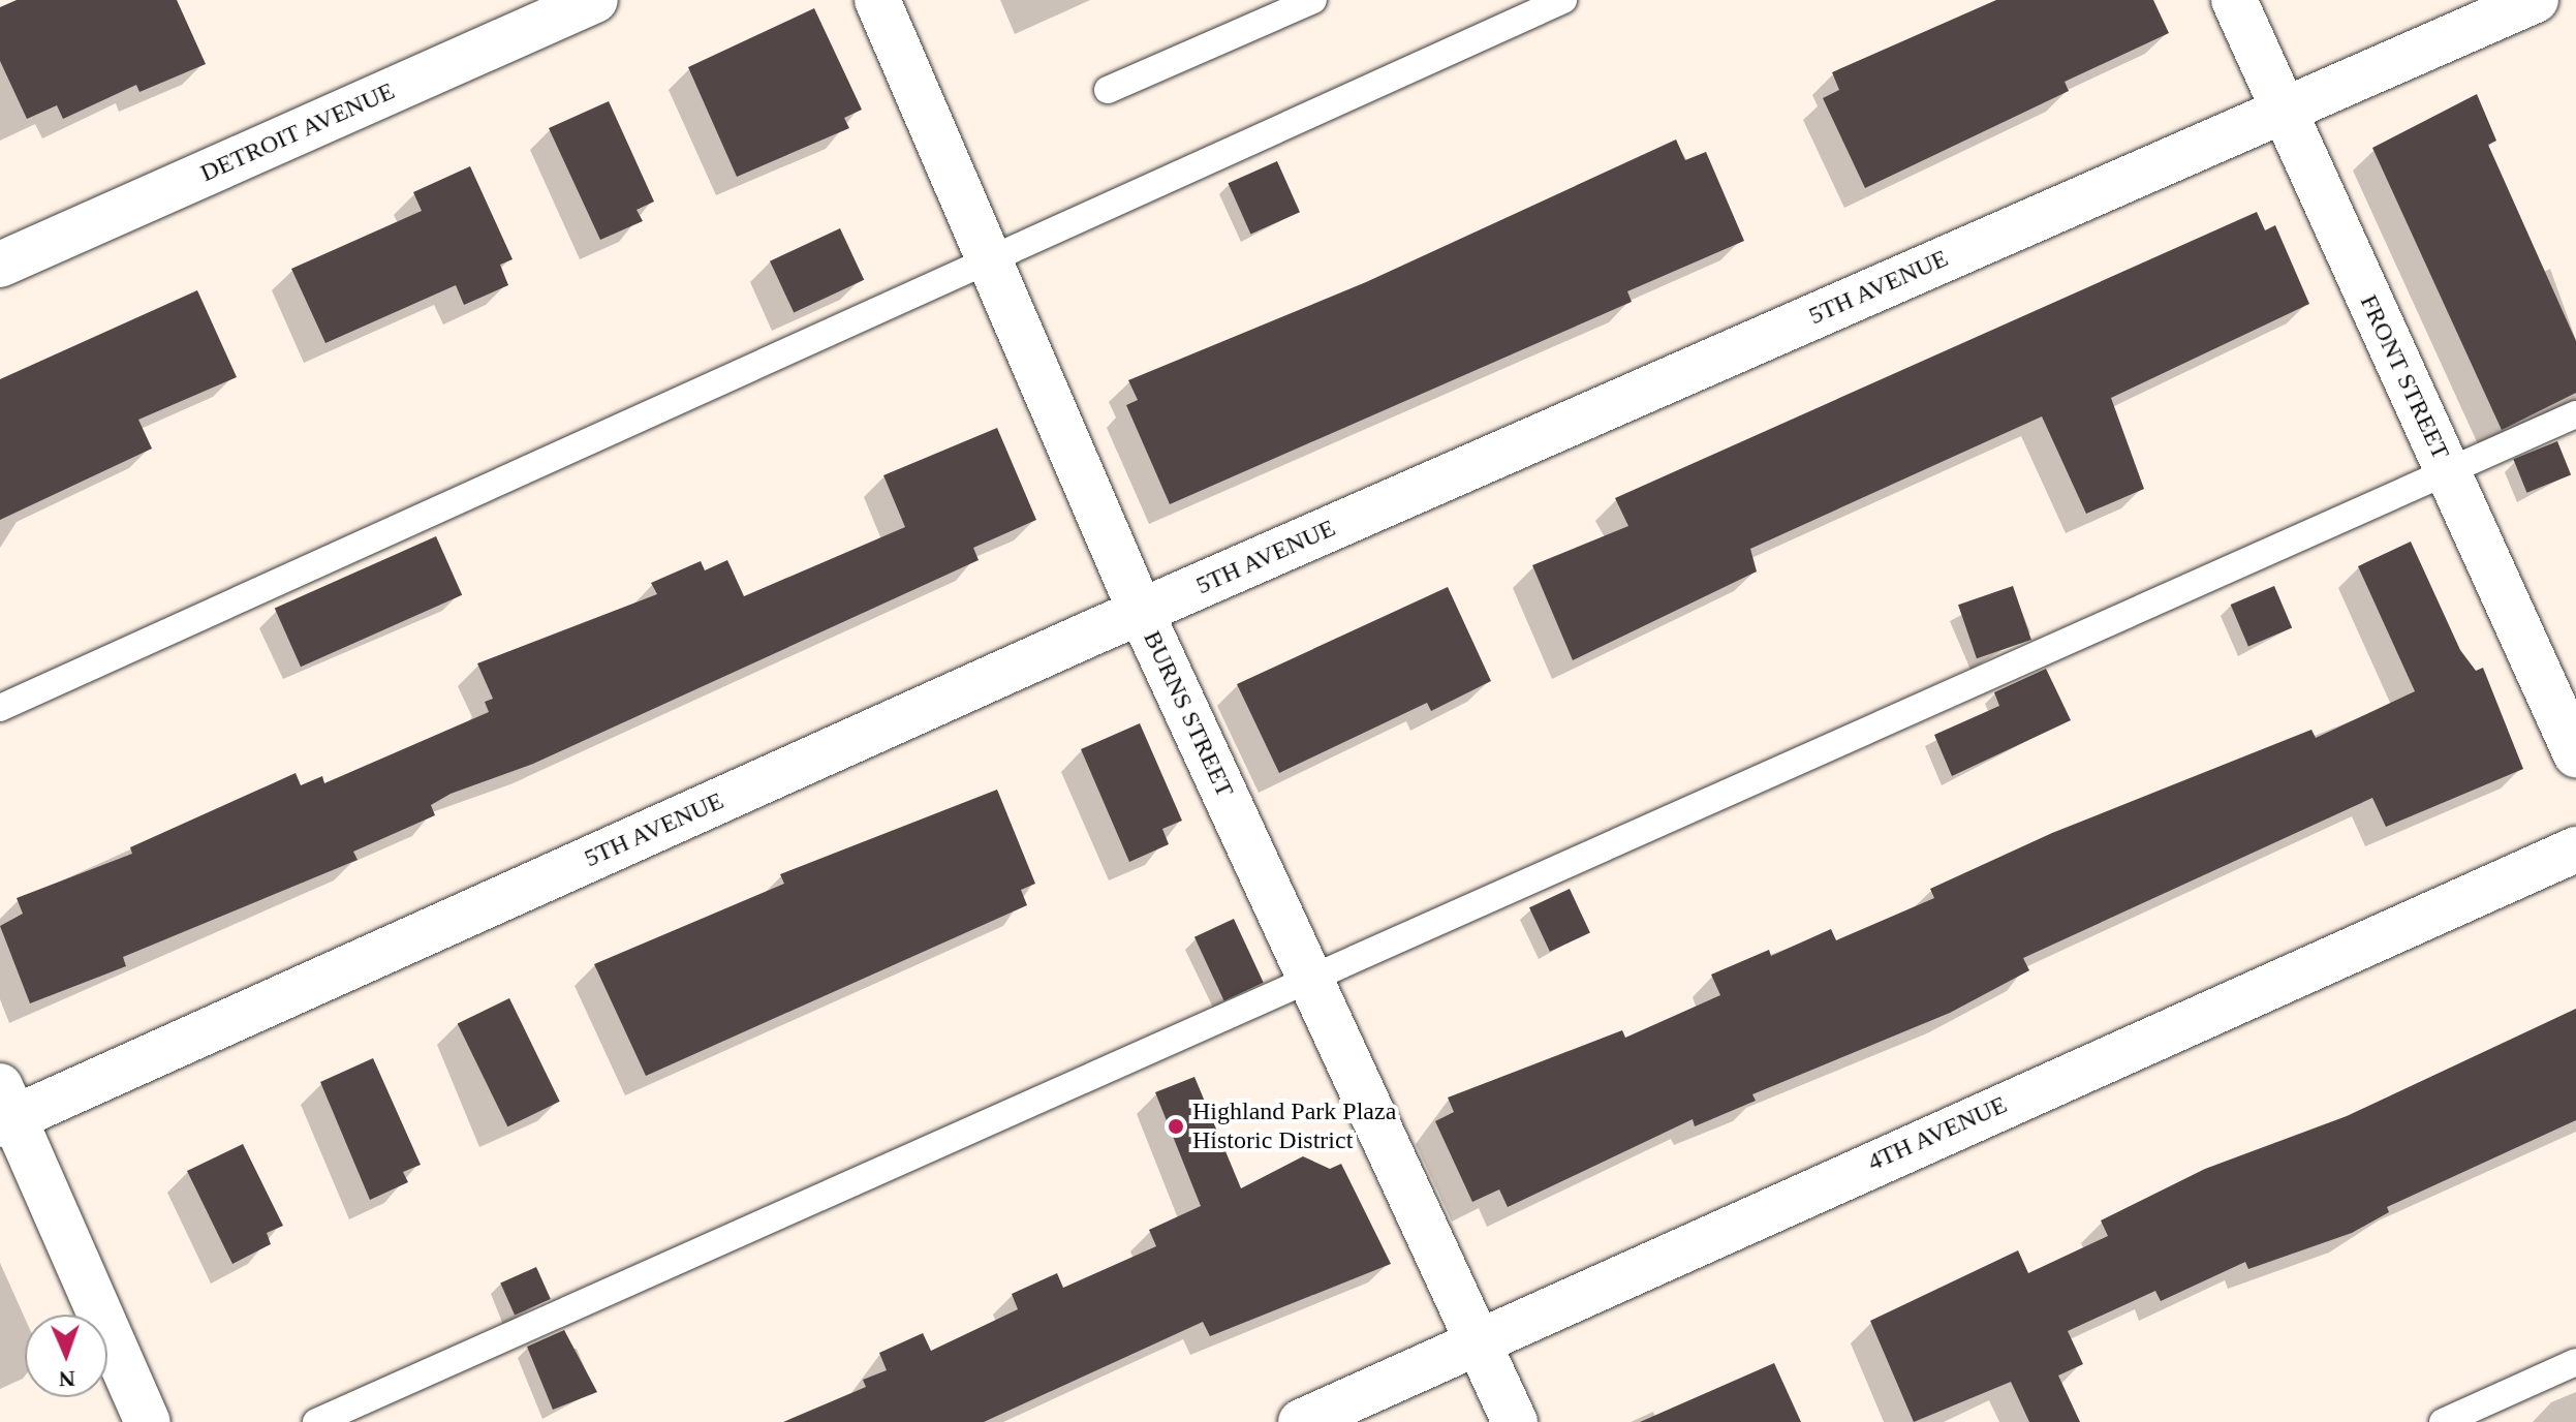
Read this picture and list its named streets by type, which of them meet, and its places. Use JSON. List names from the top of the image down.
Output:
{
  "streets": {
    "street": [
      "DETROIT AVENUE",
      "5TH AVENUE",
      "FRONT STREET",
      "BURNS STREET",
      "4TH AVENUE"
    ]
  },
  "crossings": [
    ["5TH AVENUE", "FRONT STREET"],
    ["5TH AVENUE", "BURNS STREET"],
    ["BURNS STREET", "4TH AVENUE"]
  ],
  "places": ["Highland Park Plaza Historic District"],
  "north": "bottom"
}
